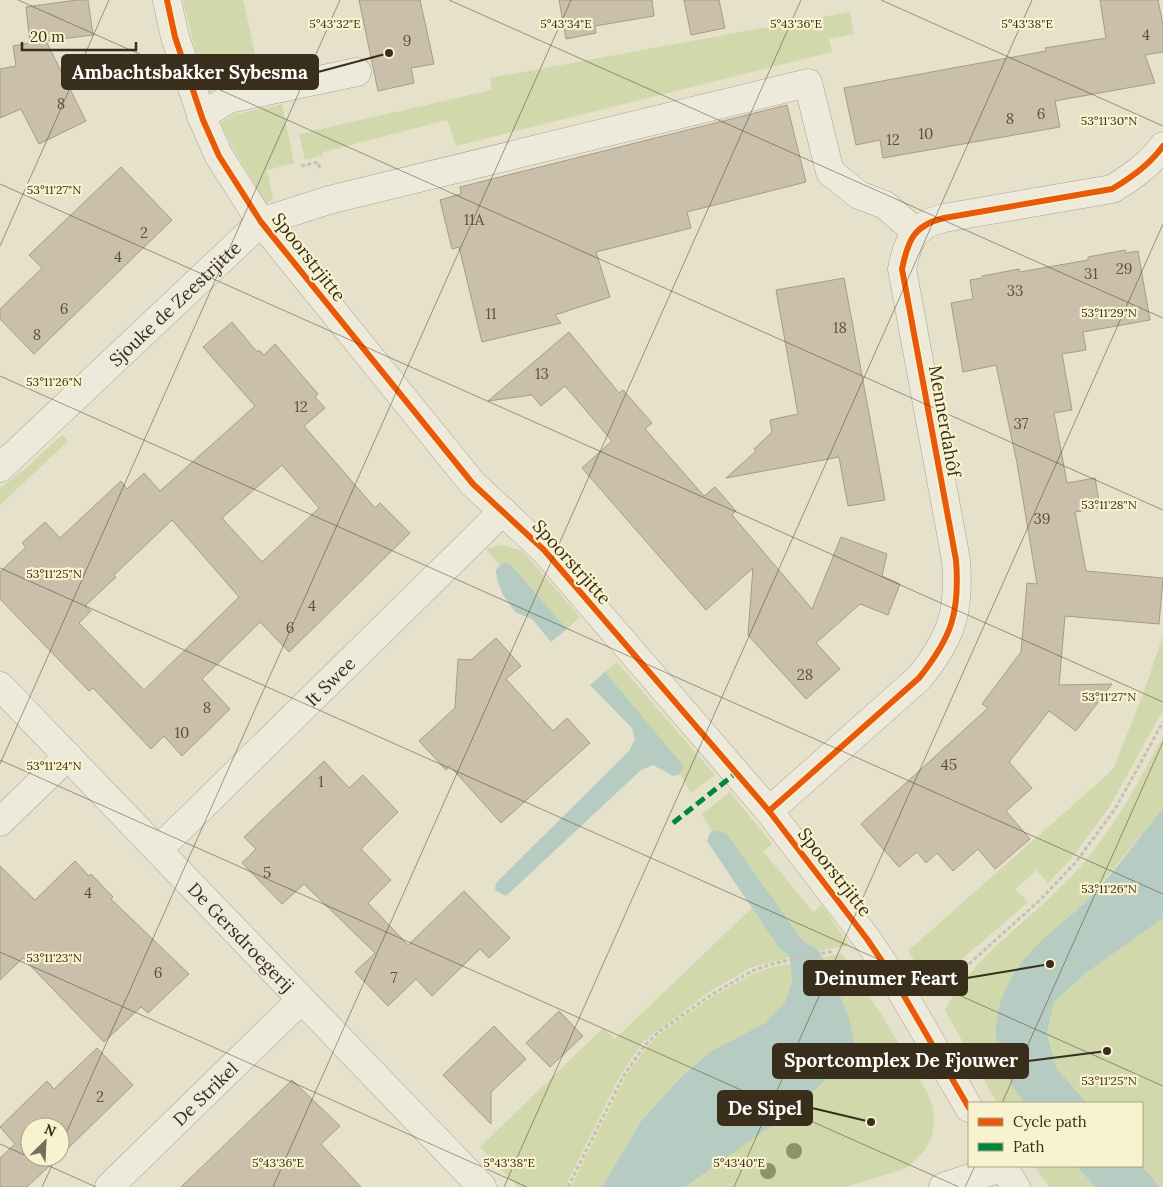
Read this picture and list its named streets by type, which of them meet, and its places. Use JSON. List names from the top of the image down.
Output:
{
  "streets": {
    "street": [
      "Spoorstrjitte",
      "Sjouke de Zeestrjitte",
      "Mennerdahôf",
      "It Swee",
      "De Gersdroegerij",
      "De Strikel"
    ]
  },
  "crossings": [
    ["Spoorstrjitte", "Sjouke de Zeestrjitte"],
    ["Spoorstrjitte", "Mennerdahôf"],
    ["Spoorstrjitte", "It Swee"],
    ["It Swee", "De Gersdroegerij"],
    ["De Gersdroegerij", "De Strikel"]
  ],
  "places": [
    "Ambachtsbakker Sybesma",
    "Deinumer Feart",
    "Sportcomplex De Fjouwer",
    "De Sipel"
  ],
  "house_numbers": [
    "4",
    "9",
    "8",
    "6",
    "8",
    "10",
    "12",
    "11A",
    "2",
    "4",
    "29",
    "31",
    "33",
    "6",
    "11",
    "18",
    "8",
    "13",
    "12",
    "37",
    "39",
    "4",
    "6",
    "28",
    "8",
    "10",
    "45",
    "1",
    "5",
    "4",
    "6",
    "7",
    "2"
  ],
  "legend": ["Cycle path", "Path"],
  "scale_bar": "20 m",
  "north": "top right",
  "coordinates": [
    "5°43'32\"E",
    "5°43'34\"E",
    "5°43'36\"E",
    "5°43'38\"E",
    "53°11'30\"N",
    "53°11'27\"N",
    "53°11'29\"N",
    "53°11'26\"N",
    "53°11'28\"N",
    "53°11'25\"N",
    "53°11'24\"N",
    "53°11'23\"N",
    "5°43'40\"E"
  ]
}
